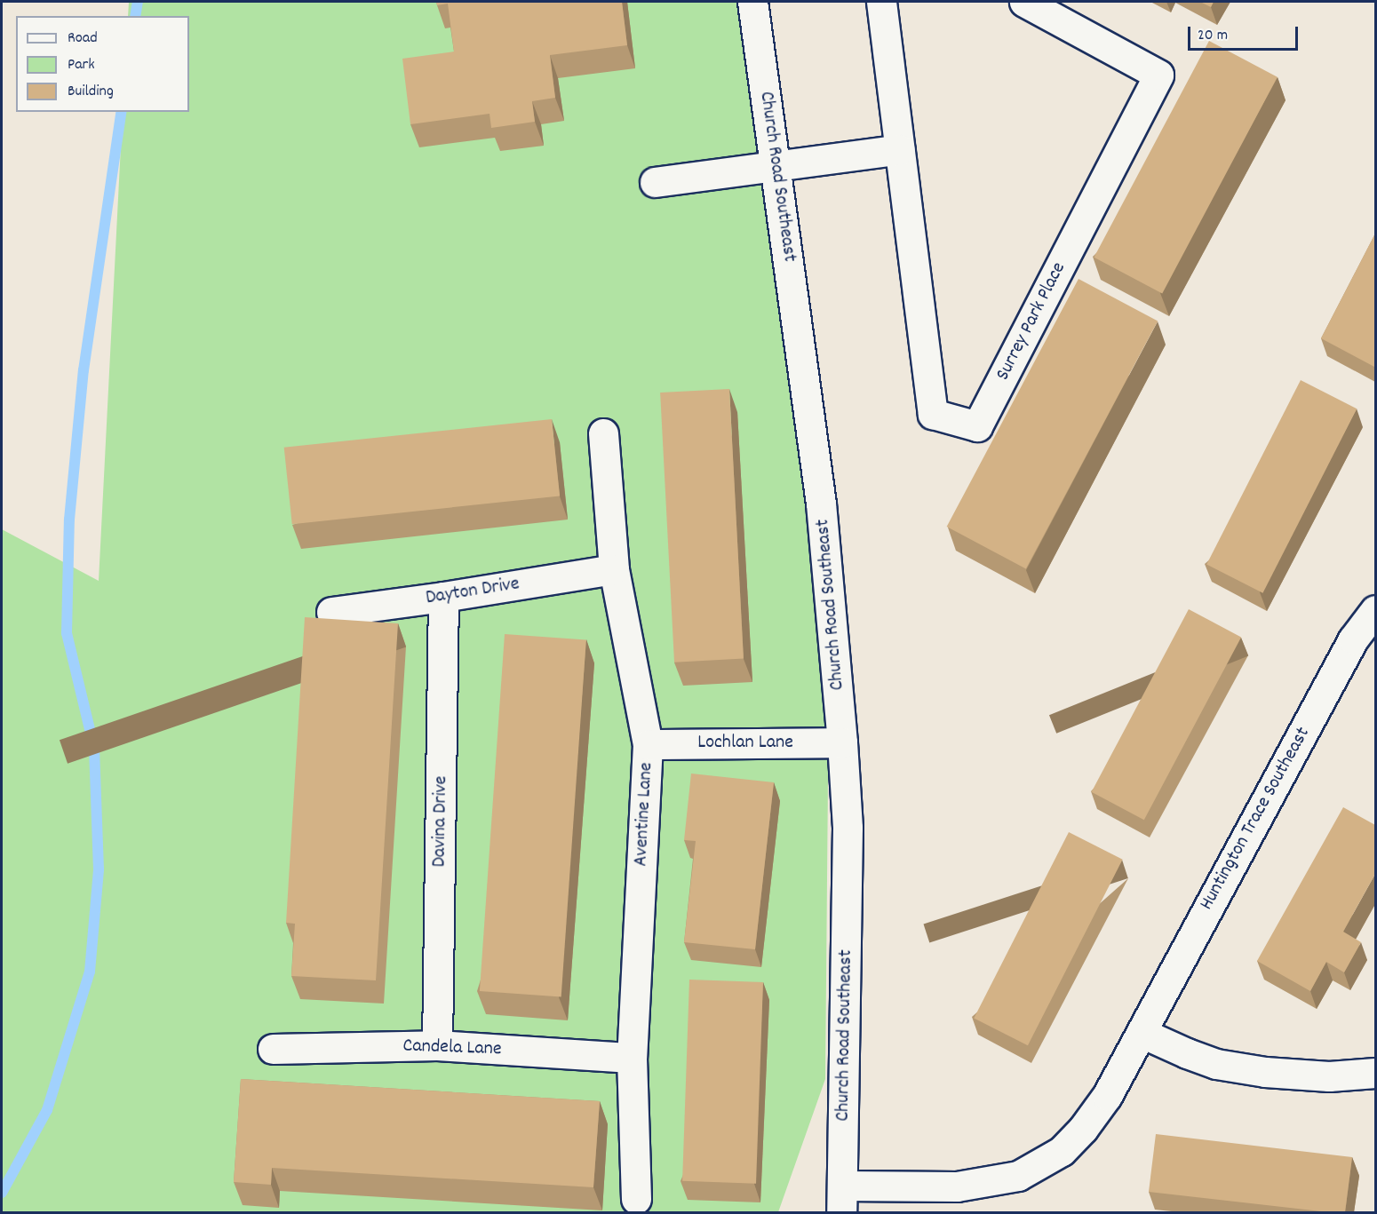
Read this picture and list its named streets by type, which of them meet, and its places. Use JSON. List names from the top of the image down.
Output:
{
  "streets": {
    "street": [
      "Church Road Southeast",
      "Surrey Park Place",
      "Dayton Drive",
      "Lochlan Lane",
      "Aventine Lane",
      "Huntington Trace Southeast",
      "Davina Drive",
      "Candela Lane"
    ]
  },
  "crossings": [
    ["Church Road Southeast", "Lochlan Lane"],
    ["Church Road Southeast", "Huntington Trace Southeast"],
    ["Dayton Drive", "Aventine Lane"],
    ["Dayton Drive", "Davina Drive"],
    ["Lochlan Lane", "Aventine Lane"],
    ["Aventine Lane", "Candela Lane"],
    ["Davina Drive", "Candela Lane"]
  ],
  "legend": ["Road", "Park", "Building"],
  "scale_bar": "20 m"
}
